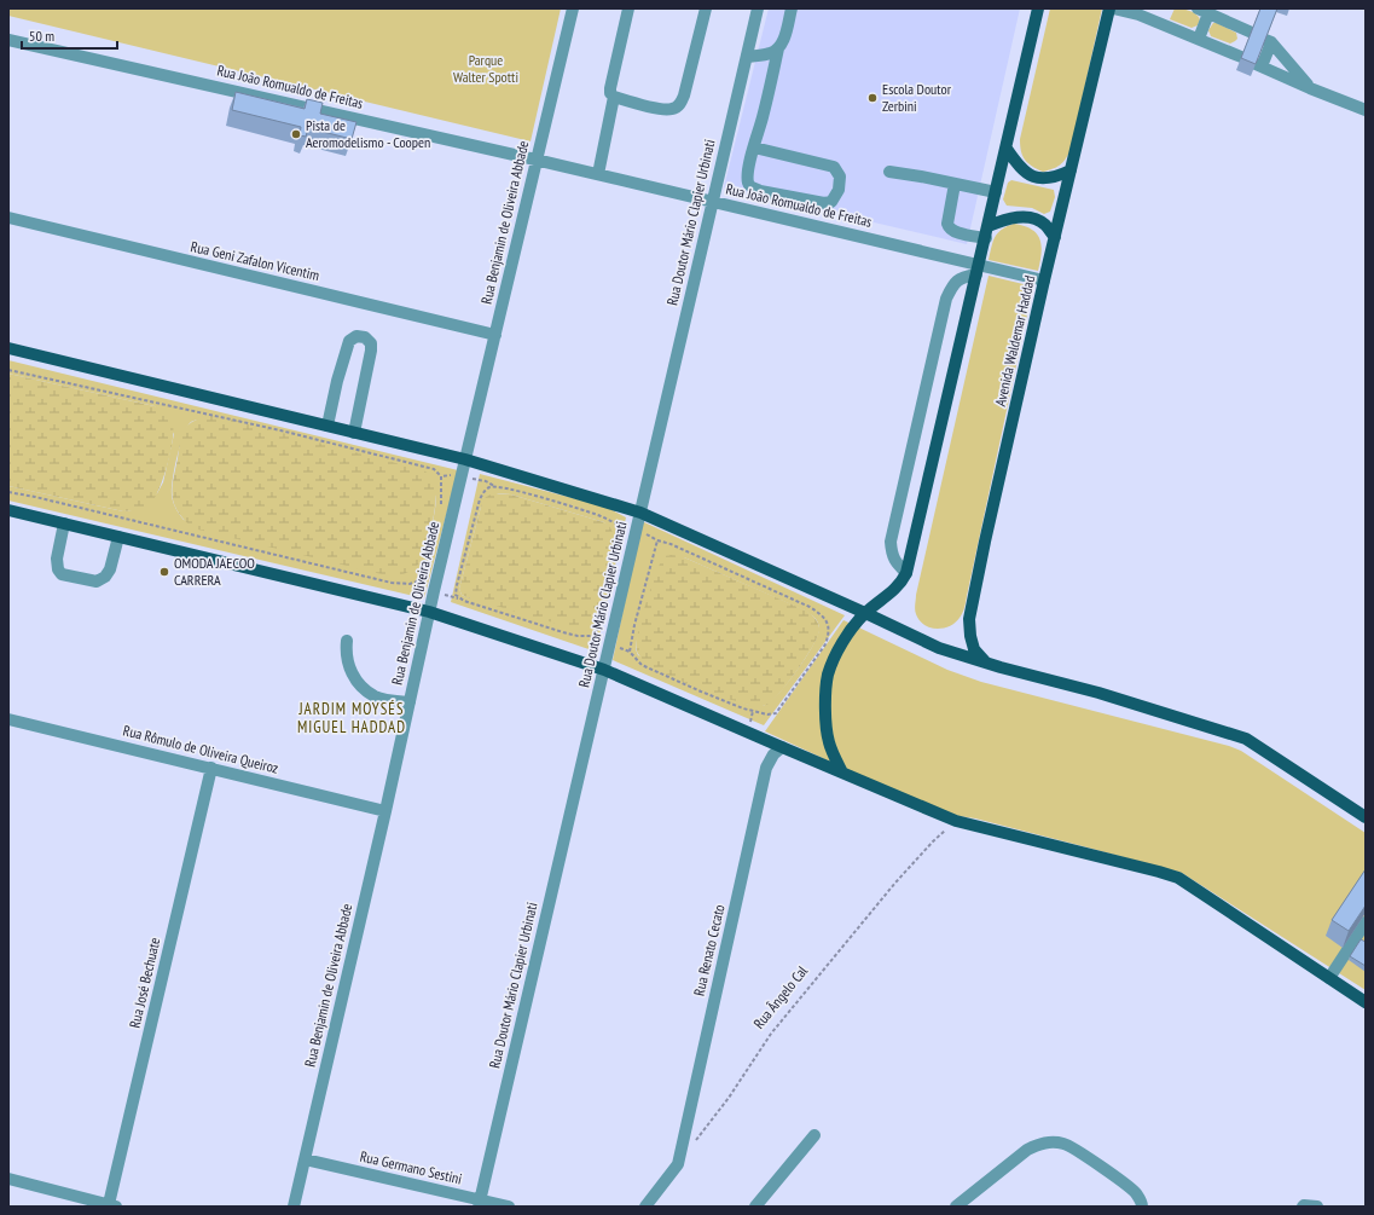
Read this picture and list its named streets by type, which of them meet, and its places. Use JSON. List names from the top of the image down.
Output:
{
  "streets": {
    "main road": ["Avenida Waldemar Haddad"],
    "street": [
      "Rua João Romualdo de Freitas",
      "Rua Benjamin de Oliveira Abbade",
      "Rua Doutor Mário Clapier Urbinati",
      "Rua Geni Zafalon Vicentim",
      "Rua Rômulo de Oliveira Queiroz",
      "Rua Renato Cecato",
      "Rua José Bechuate",
      "Rua Germano Sestini"
    ],
    "path": ["Rua Ângelo Cal"]
  },
  "crossings": [
    ["Rua João Romualdo de Freitas", "Rua Benjamin de Oliveira Abbade"],
    ["Rua João Romualdo de Freitas", "Rua Doutor Mário Clapier Urbinati"],
    ["Rua João Romualdo de Freitas", "Avenida Waldemar Haddad"],
    ["Rua Benjamin de Oliveira Abbade", "Rua Geni Zafalon Vicentim"],
    ["Rua Benjamin de Oliveira Abbade", "Rua Rômulo de Oliveira Queiroz"],
    ["Rua Benjamin de Oliveira Abbade", "Rua Germano Sestini"],
    ["Rua Doutor Mário Clapier Urbinati", "Rua Germano Sestini"],
    ["Rua Rômulo de Oliveira Queiroz", "Rua José Bechuate"]
  ],
  "districts": ["JARDIM MOYSÉS MIGUEL HADDAD"],
  "parks": ["Parque Walter Spotti"],
  "places": ["Escola Doutor Zerbini", "Pista de Aeromodelismo - Coopen", "OMODA JAECOO CARRERA"],
  "scale_bar": "50 m"
}
